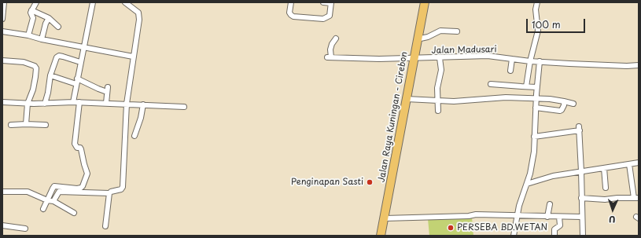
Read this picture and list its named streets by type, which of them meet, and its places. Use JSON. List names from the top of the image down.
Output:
{
  "streets": {
    "highway": ["Jalan Raya Kuningan - Cirebon"],
    "street": ["Jalan Madusari"]
  },
  "crossings": [
    ["Jalan Madusari", "Jalan Raya Kuningan - Cirebon"]
  ],
  "places": ["Penginapan Sasti", "PERSEBA BD.WETAN"],
  "scale_bar": "100 m",
  "north": "bottom"
}
